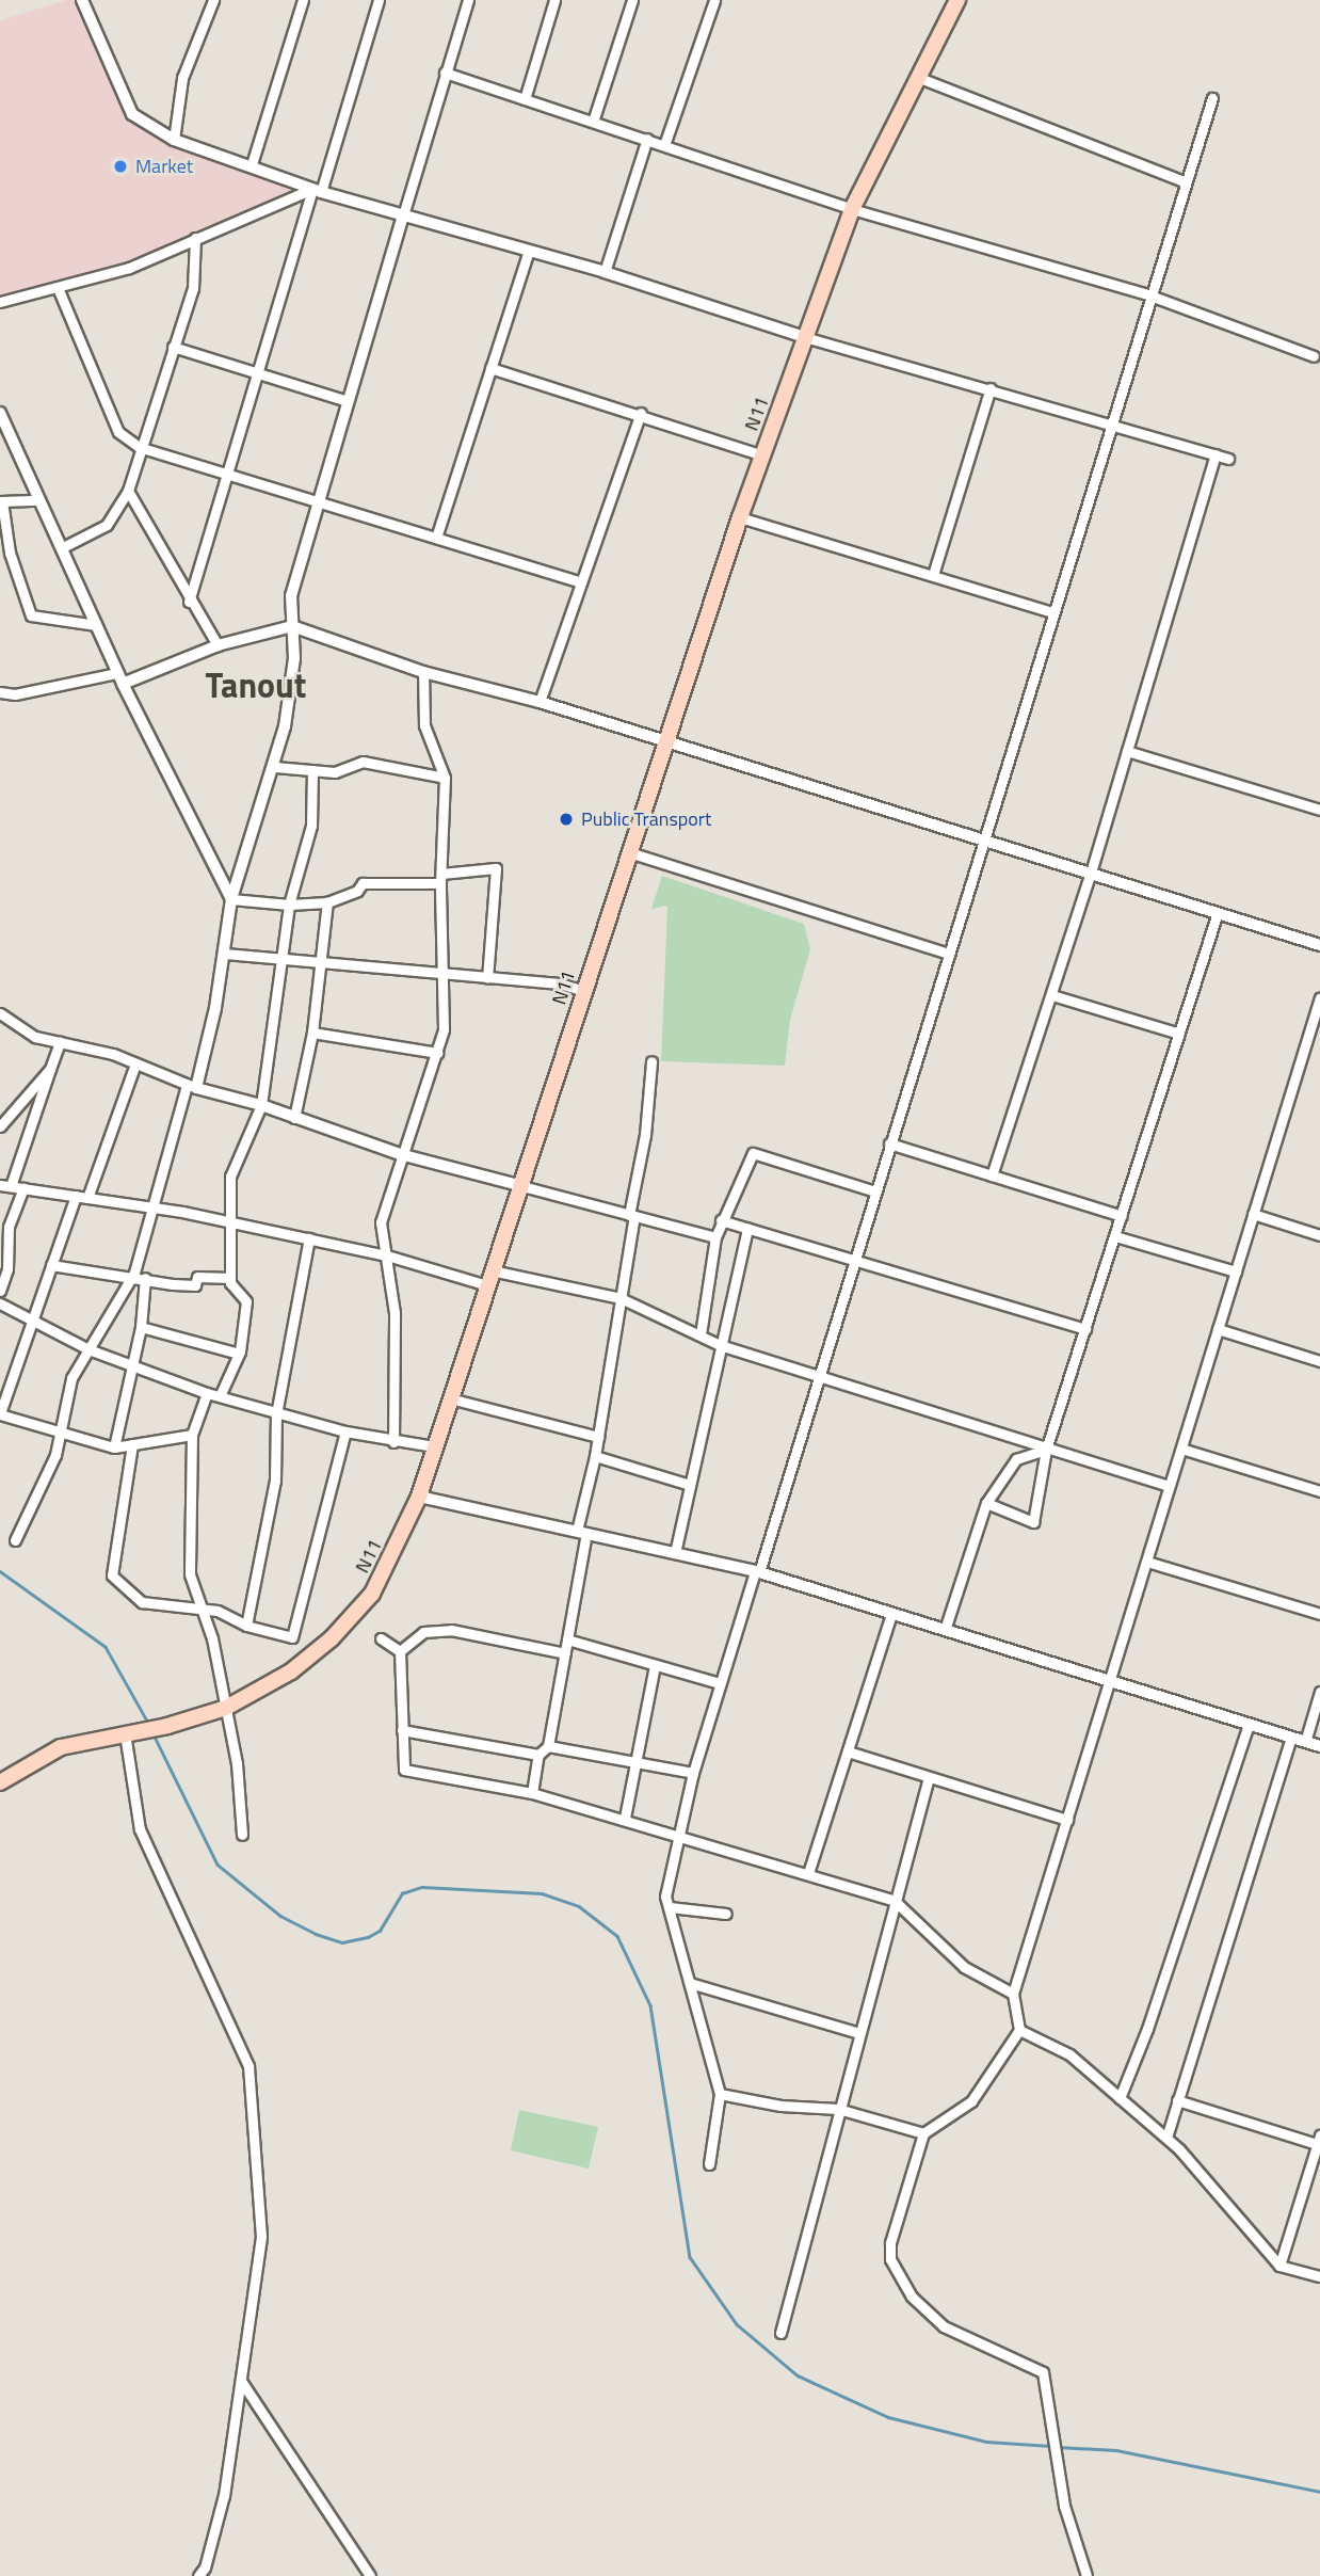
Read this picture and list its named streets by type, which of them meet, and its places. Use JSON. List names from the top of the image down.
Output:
{
  "streets": {
    "main road": ["N11"]
  },
  "districts": ["Tanout"],
  "places": ["Market", "Public Transport"]
}
